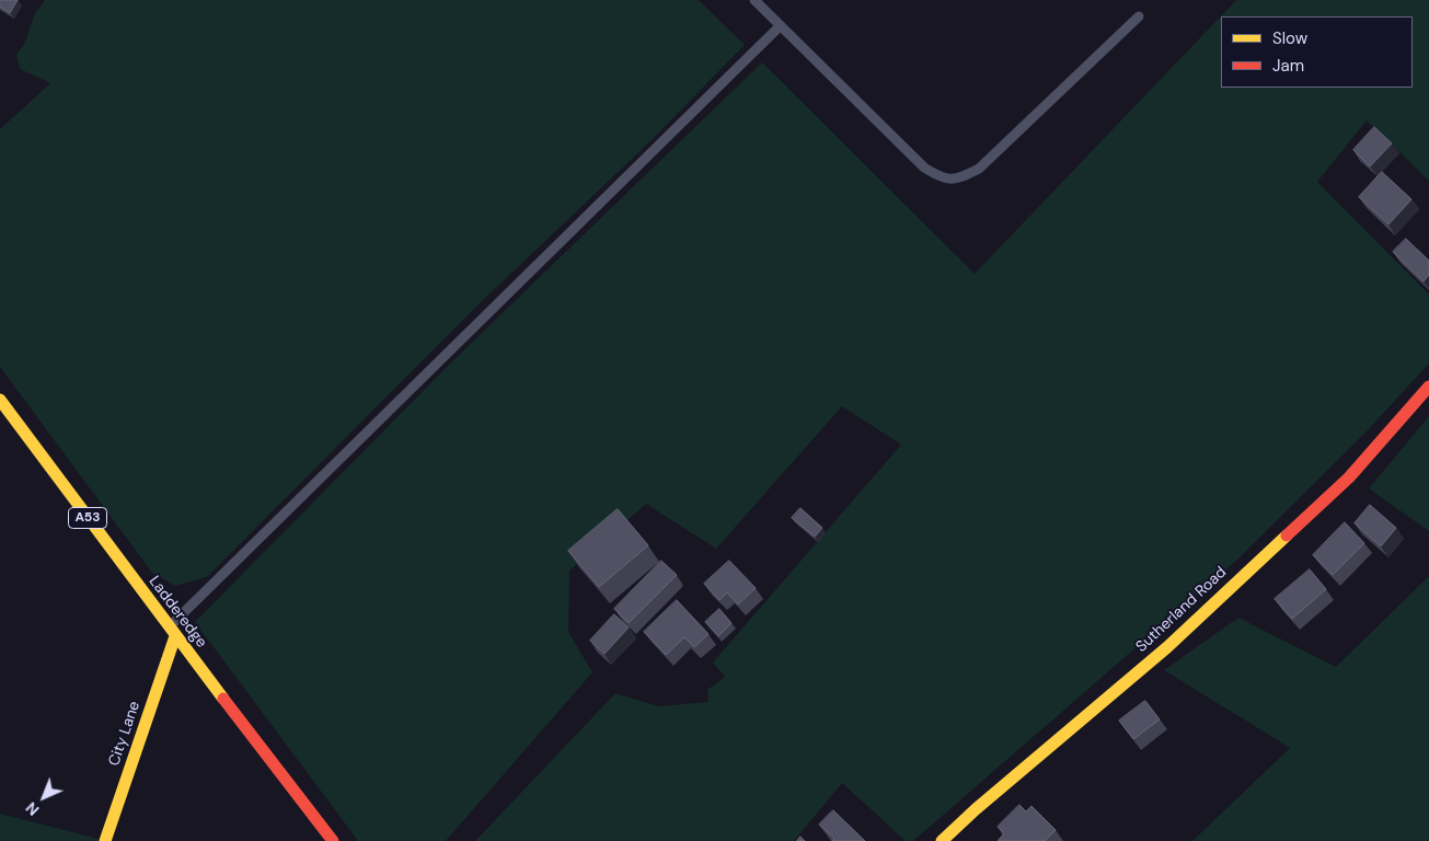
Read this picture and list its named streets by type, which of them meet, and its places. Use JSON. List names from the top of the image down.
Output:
{
  "streets": {
    "main road": [
      "A53",
      "Sutherland Road",
      "Ladderedge",
      "City Lane"
    ]
  },
  "crossings": [
    ["Ladderedge", "City Lane"]
  ],
  "legend": ["Slow", "Jam"],
  "north": "bottom left"
}
